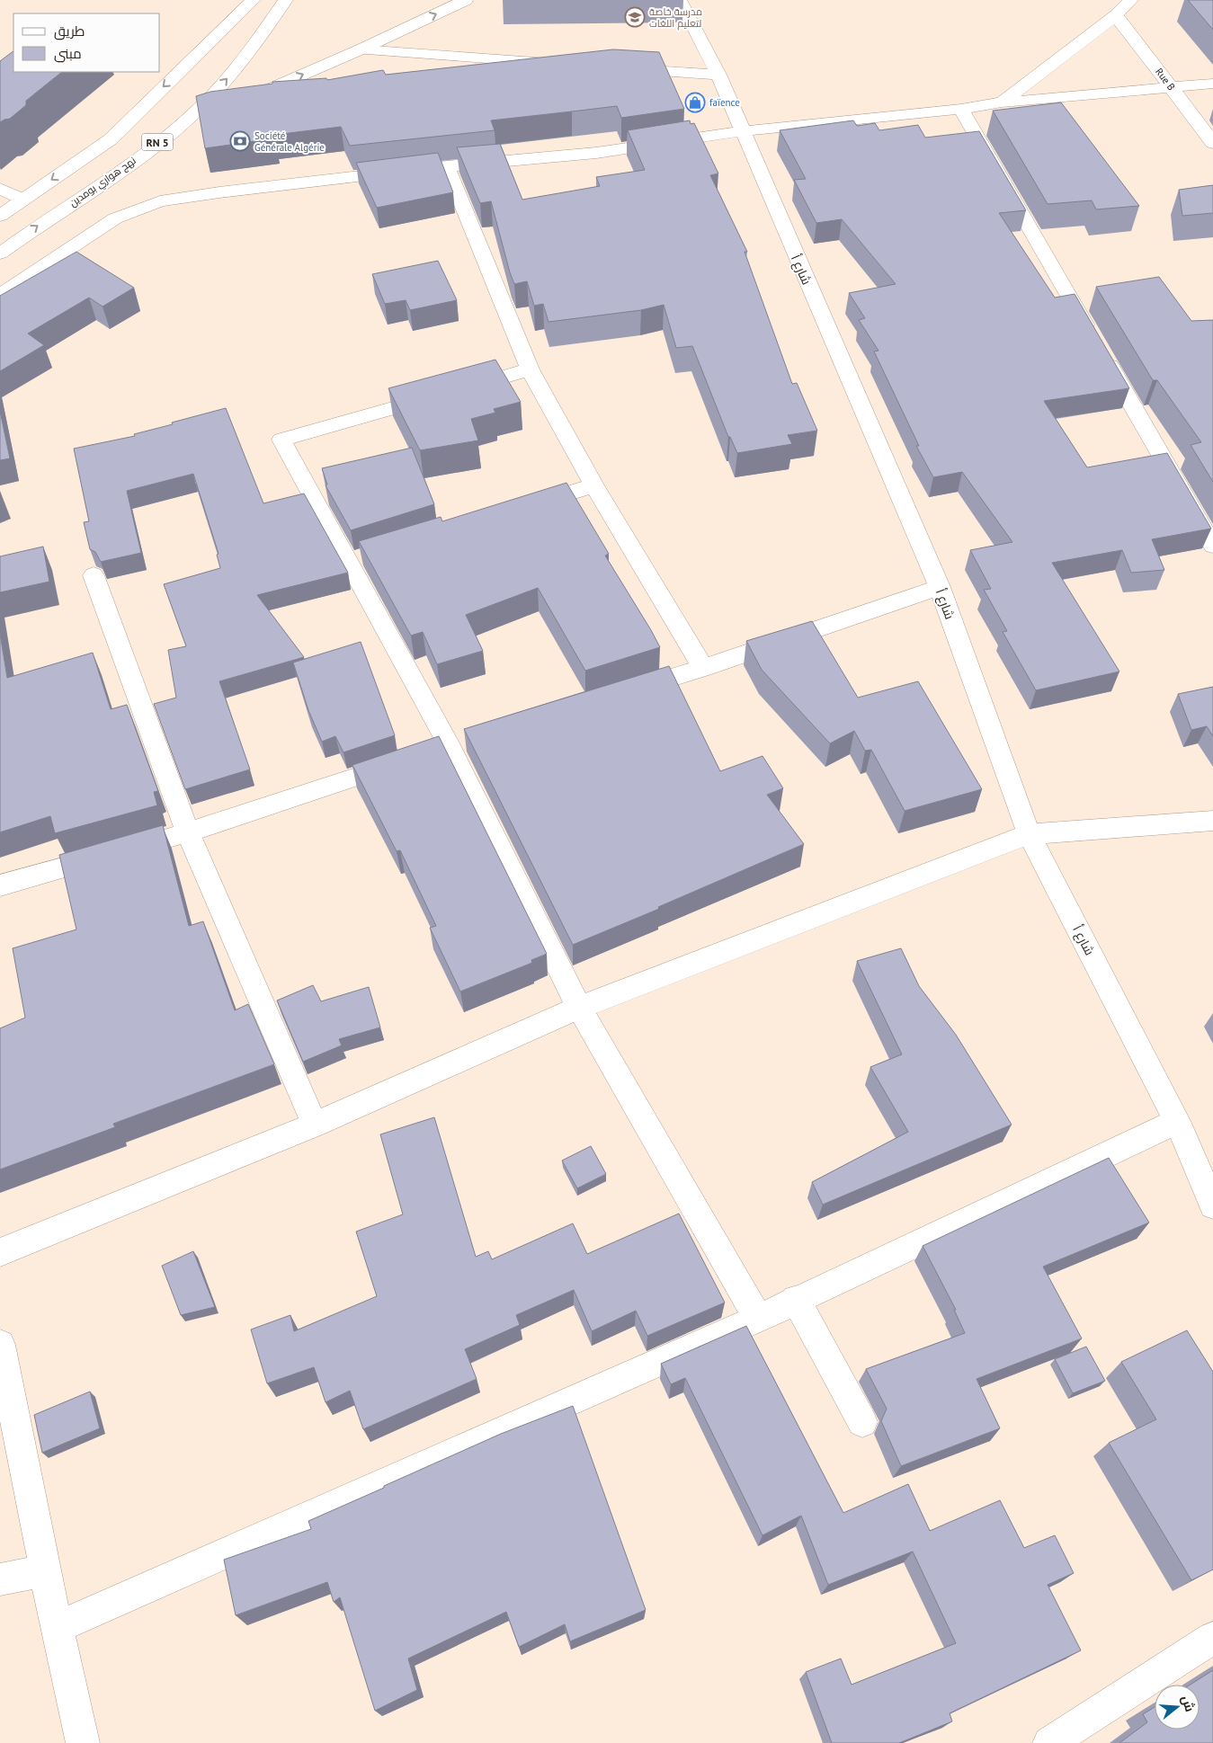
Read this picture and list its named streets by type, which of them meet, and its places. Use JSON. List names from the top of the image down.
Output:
{
  "streets": {
    "street": [
      "Rue B",
      "RN 5",
      "نهج هواري بومدين",
      "شارع أ"
    ]
  },
  "places": {
    "school or university": ["مدرسة خاصة لتعليم اللغات"],
    "shop": ["faïence"],
    "bank": ["Société Générale Algérie"]
  },
  "legend": ["طريق", "مبنى"],
  "north": "right"
}
